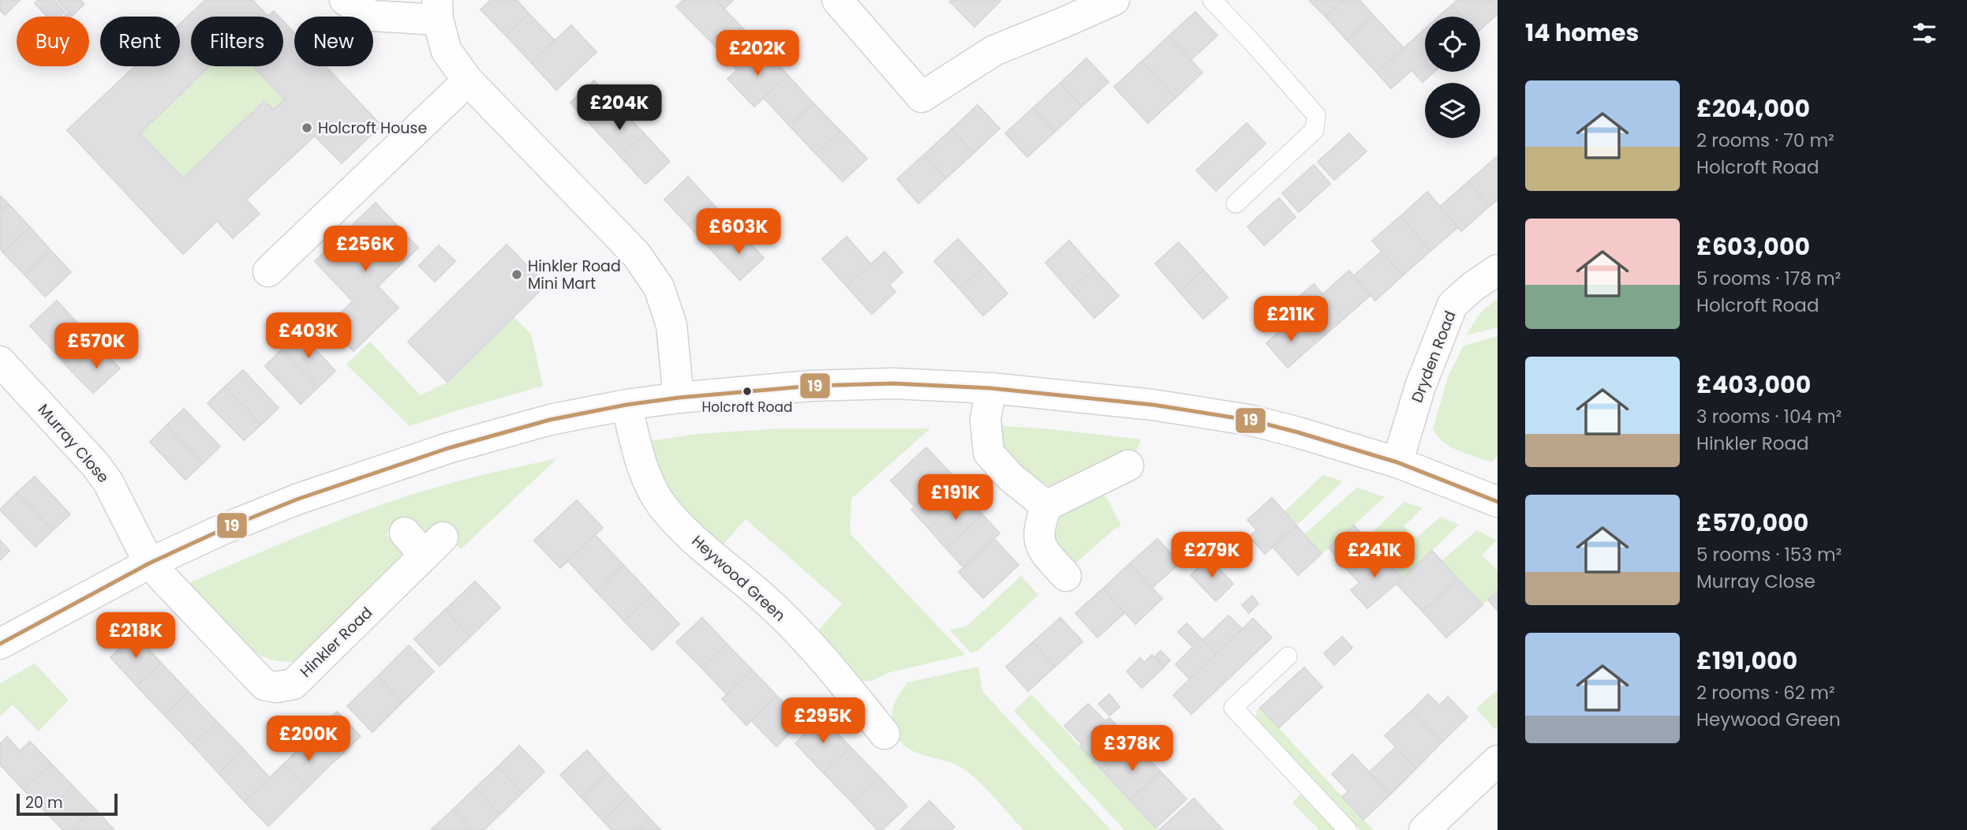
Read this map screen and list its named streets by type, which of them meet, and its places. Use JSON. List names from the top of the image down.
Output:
{
  "streets": {
    "street": [
      "Dryden Road",
      "Murray Close",
      "Heywood Green",
      "Hinkler Road"
    ]
  },
  "crossings": [
    ["Murray Close", "Hinkler Road"]
  ],
  "places": ["Holcroft House", "Hinkler Road Mini Mart", "Holcroft Road"],
  "lines": ["transit line 19"],
  "scale_bar": "20 m",
  "page": {
    "heading": "14 homes",
    "chip": [
      "Buy",
      "Rent",
      "Filters",
      "New"
    ],
    "price": [
      "£202K",
      "£204K",
      "£603K",
      "£256K",
      "£211K",
      "£403K",
      "£570K",
      "£191K",
      "£279K",
      "£241K",
      "£218K",
      "£295K",
      "£200K",
      "£378K"
    ],
    "list": [
      {
        "name": "£204,000",
        "note": "2 rooms · 70 m² · Holcroft Road"
      },
      {
        "name": "£603,000",
        "note": "5 rooms · 178 m² · Holcroft Road"
      },
      {
        "name": "£403,000",
        "note": "3 rooms · 104 m² · Hinkler Road"
      },
      {
        "name": "£570,000",
        "note": "5 rooms · 153 m² · Murray Close"
      },
      {
        "name": "£191,000",
        "note": "2 rooms · 62 m² · Heywood Green"
      }
    ],
    "scale": "20 m"
  }
}
